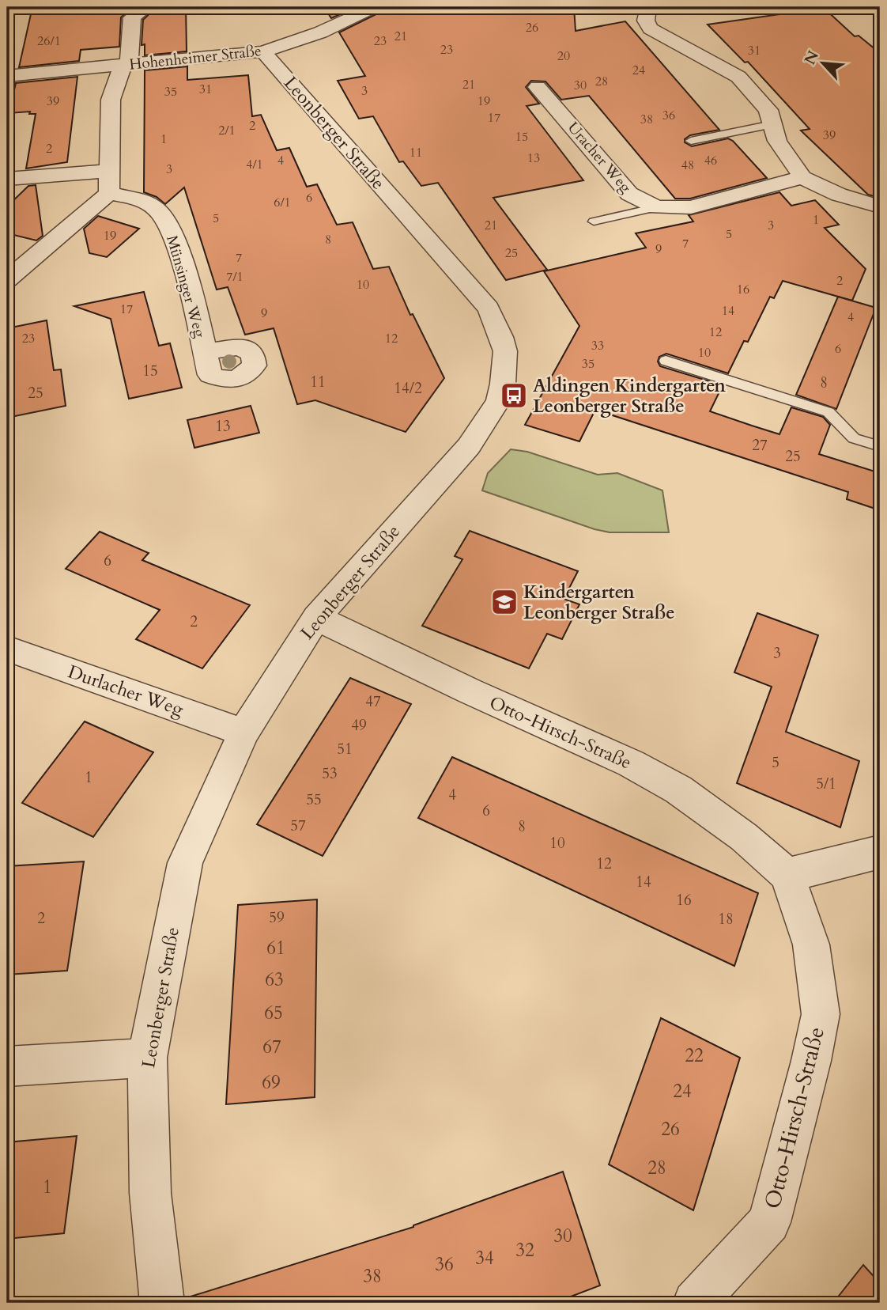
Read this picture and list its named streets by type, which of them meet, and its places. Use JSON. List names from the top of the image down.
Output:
{
  "streets": {
    "street": [
      "Hohenheimer Straße",
      "Leonberger Straße",
      "Uracher Weg",
      "Münsinger Weg",
      "Durlacher Weg",
      "Otto-Hirsch-Straße"
    ]
  },
  "crossings": [
    ["Hohenheimer Straße", "Leonberger Straße"],
    ["Leonberger Straße", "Durlacher Weg"],
    ["Leonberger Straße", "Otto-Hirsch-Straße"]
  ],
  "places": {
    "bus stop": ["Aldingen Kindergarten Leonberger Straße"],
    "school or university": ["Kindergarten Leonberger Straße"]
  },
  "house_numbers": [
    "26",
    "21",
    "26/1",
    "23",
    "23",
    "31",
    "20",
    "24",
    "28",
    "21",
    "30",
    "31",
    "3",
    "35",
    "39",
    "19",
    "36",
    "17",
    "38",
    "2",
    "2/1",
    "39",
    "15",
    "1",
    "2",
    "11",
    "13",
    "4",
    "46",
    "4/1",
    "48",
    "3",
    "6",
    "6/1",
    "5",
    "1",
    "21",
    "3",
    "5",
    "19",
    "8",
    "7",
    "9",
    "25",
    "7",
    "7/1",
    "2",
    "10",
    "16",
    "17",
    "14",
    "9",
    "4",
    "12",
    "23",
    "12",
    "33",
    "6",
    "10",
    "35",
    "15",
    "11",
    "8",
    "14/2",
    "25",
    "13",
    "27",
    "25",
    "6",
    "2",
    "3",
    "47",
    "49",
    "51",
    "5",
    "53",
    "1",
    "5/1",
    "4",
    "55",
    "6",
    "57",
    "8",
    "10",
    "12",
    "14",
    "16",
    "59",
    "2",
    "18",
    "61",
    "63",
    "65",
    "67",
    "22",
    "69",
    "24",
    "26",
    "28",
    "1",
    "30",
    "32",
    "34",
    "36",
    "38"
  ],
  "north": "top left"
}
